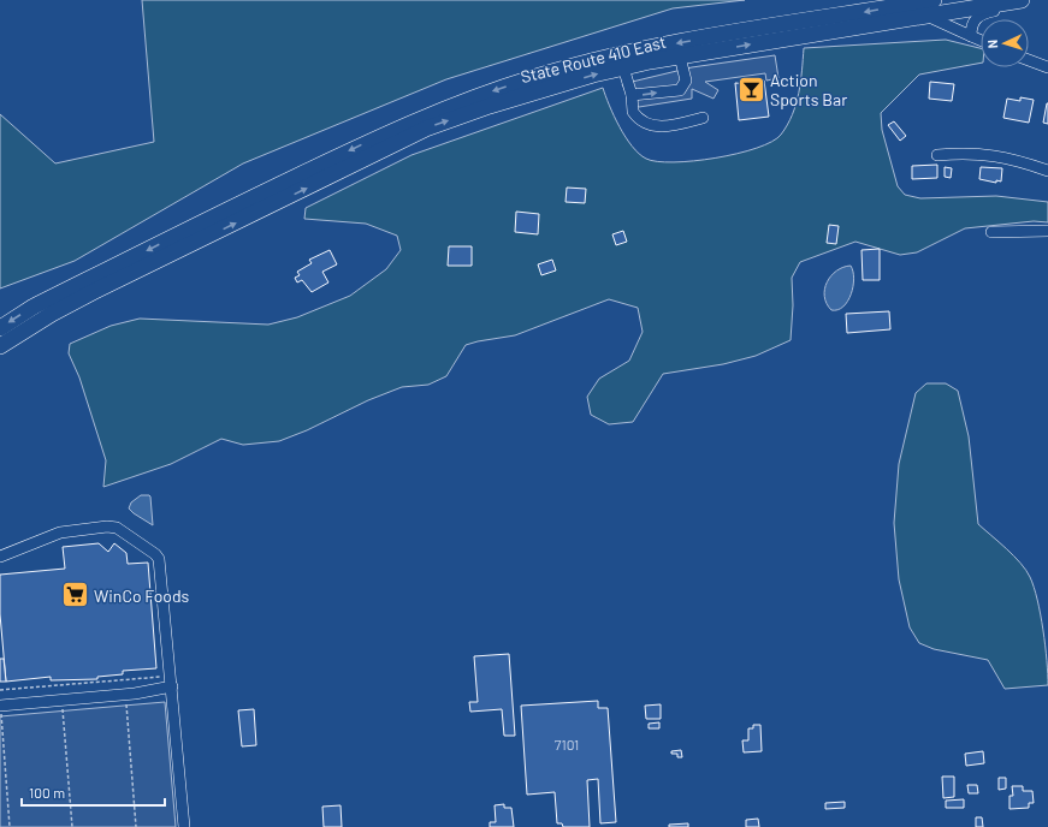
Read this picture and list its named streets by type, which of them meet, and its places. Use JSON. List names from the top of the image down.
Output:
{
  "streets": {
    "highway": ["State Route 410 East"]
  },
  "places": {
    "bar": ["Action Sports Bar"],
    "supermarket": ["WinCo Foods"]
  },
  "house_numbers": ["7101"],
  "scale_bar": "100 m",
  "north": "left"
}
